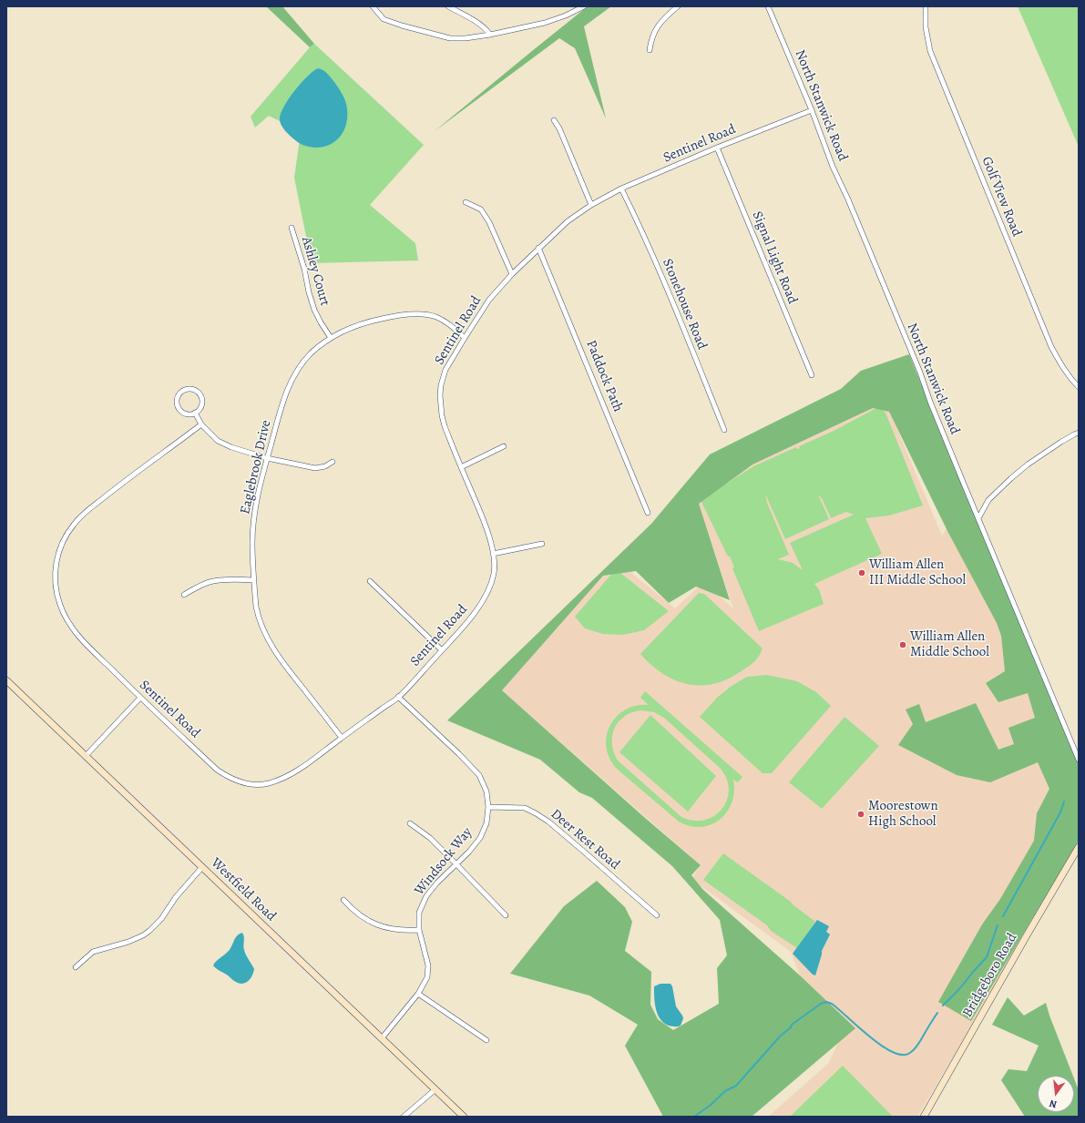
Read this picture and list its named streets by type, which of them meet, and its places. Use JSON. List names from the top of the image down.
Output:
{
  "streets": {
    "street": [
      "North Stanwick Road",
      "Sentinel Road",
      "Golf View Road",
      "Signal Light Road",
      "Ashley Court",
      "Stonehouse Road",
      "Paddock Path",
      "Eaglebrook Drive",
      "Deer Rest Road",
      "Windsock Way",
      "Westfield Road",
      "Bridgeboro Road"
    ]
  },
  "crossings": [
    ["North Stanwick Road", "Sentinel Road"],
    ["Sentinel Road", "Signal Light Road"],
    ["Sentinel Road", "Stonehouse Road"],
    ["Sentinel Road", "Paddock Path"],
    ["Sentinel Road", "Eaglebrook Drive"],
    ["Sentinel Road", "Windsock Way"],
    ["Ashley Court", "Eaglebrook Drive"],
    ["Deer Rest Road", "Windsock Way"],
    ["Windsock Way", "Westfield Road"]
  ],
  "places": ["William Allen III Middle School", "William Allen Middle School", "Moorestown High School"],
  "north": "bottom"
}
